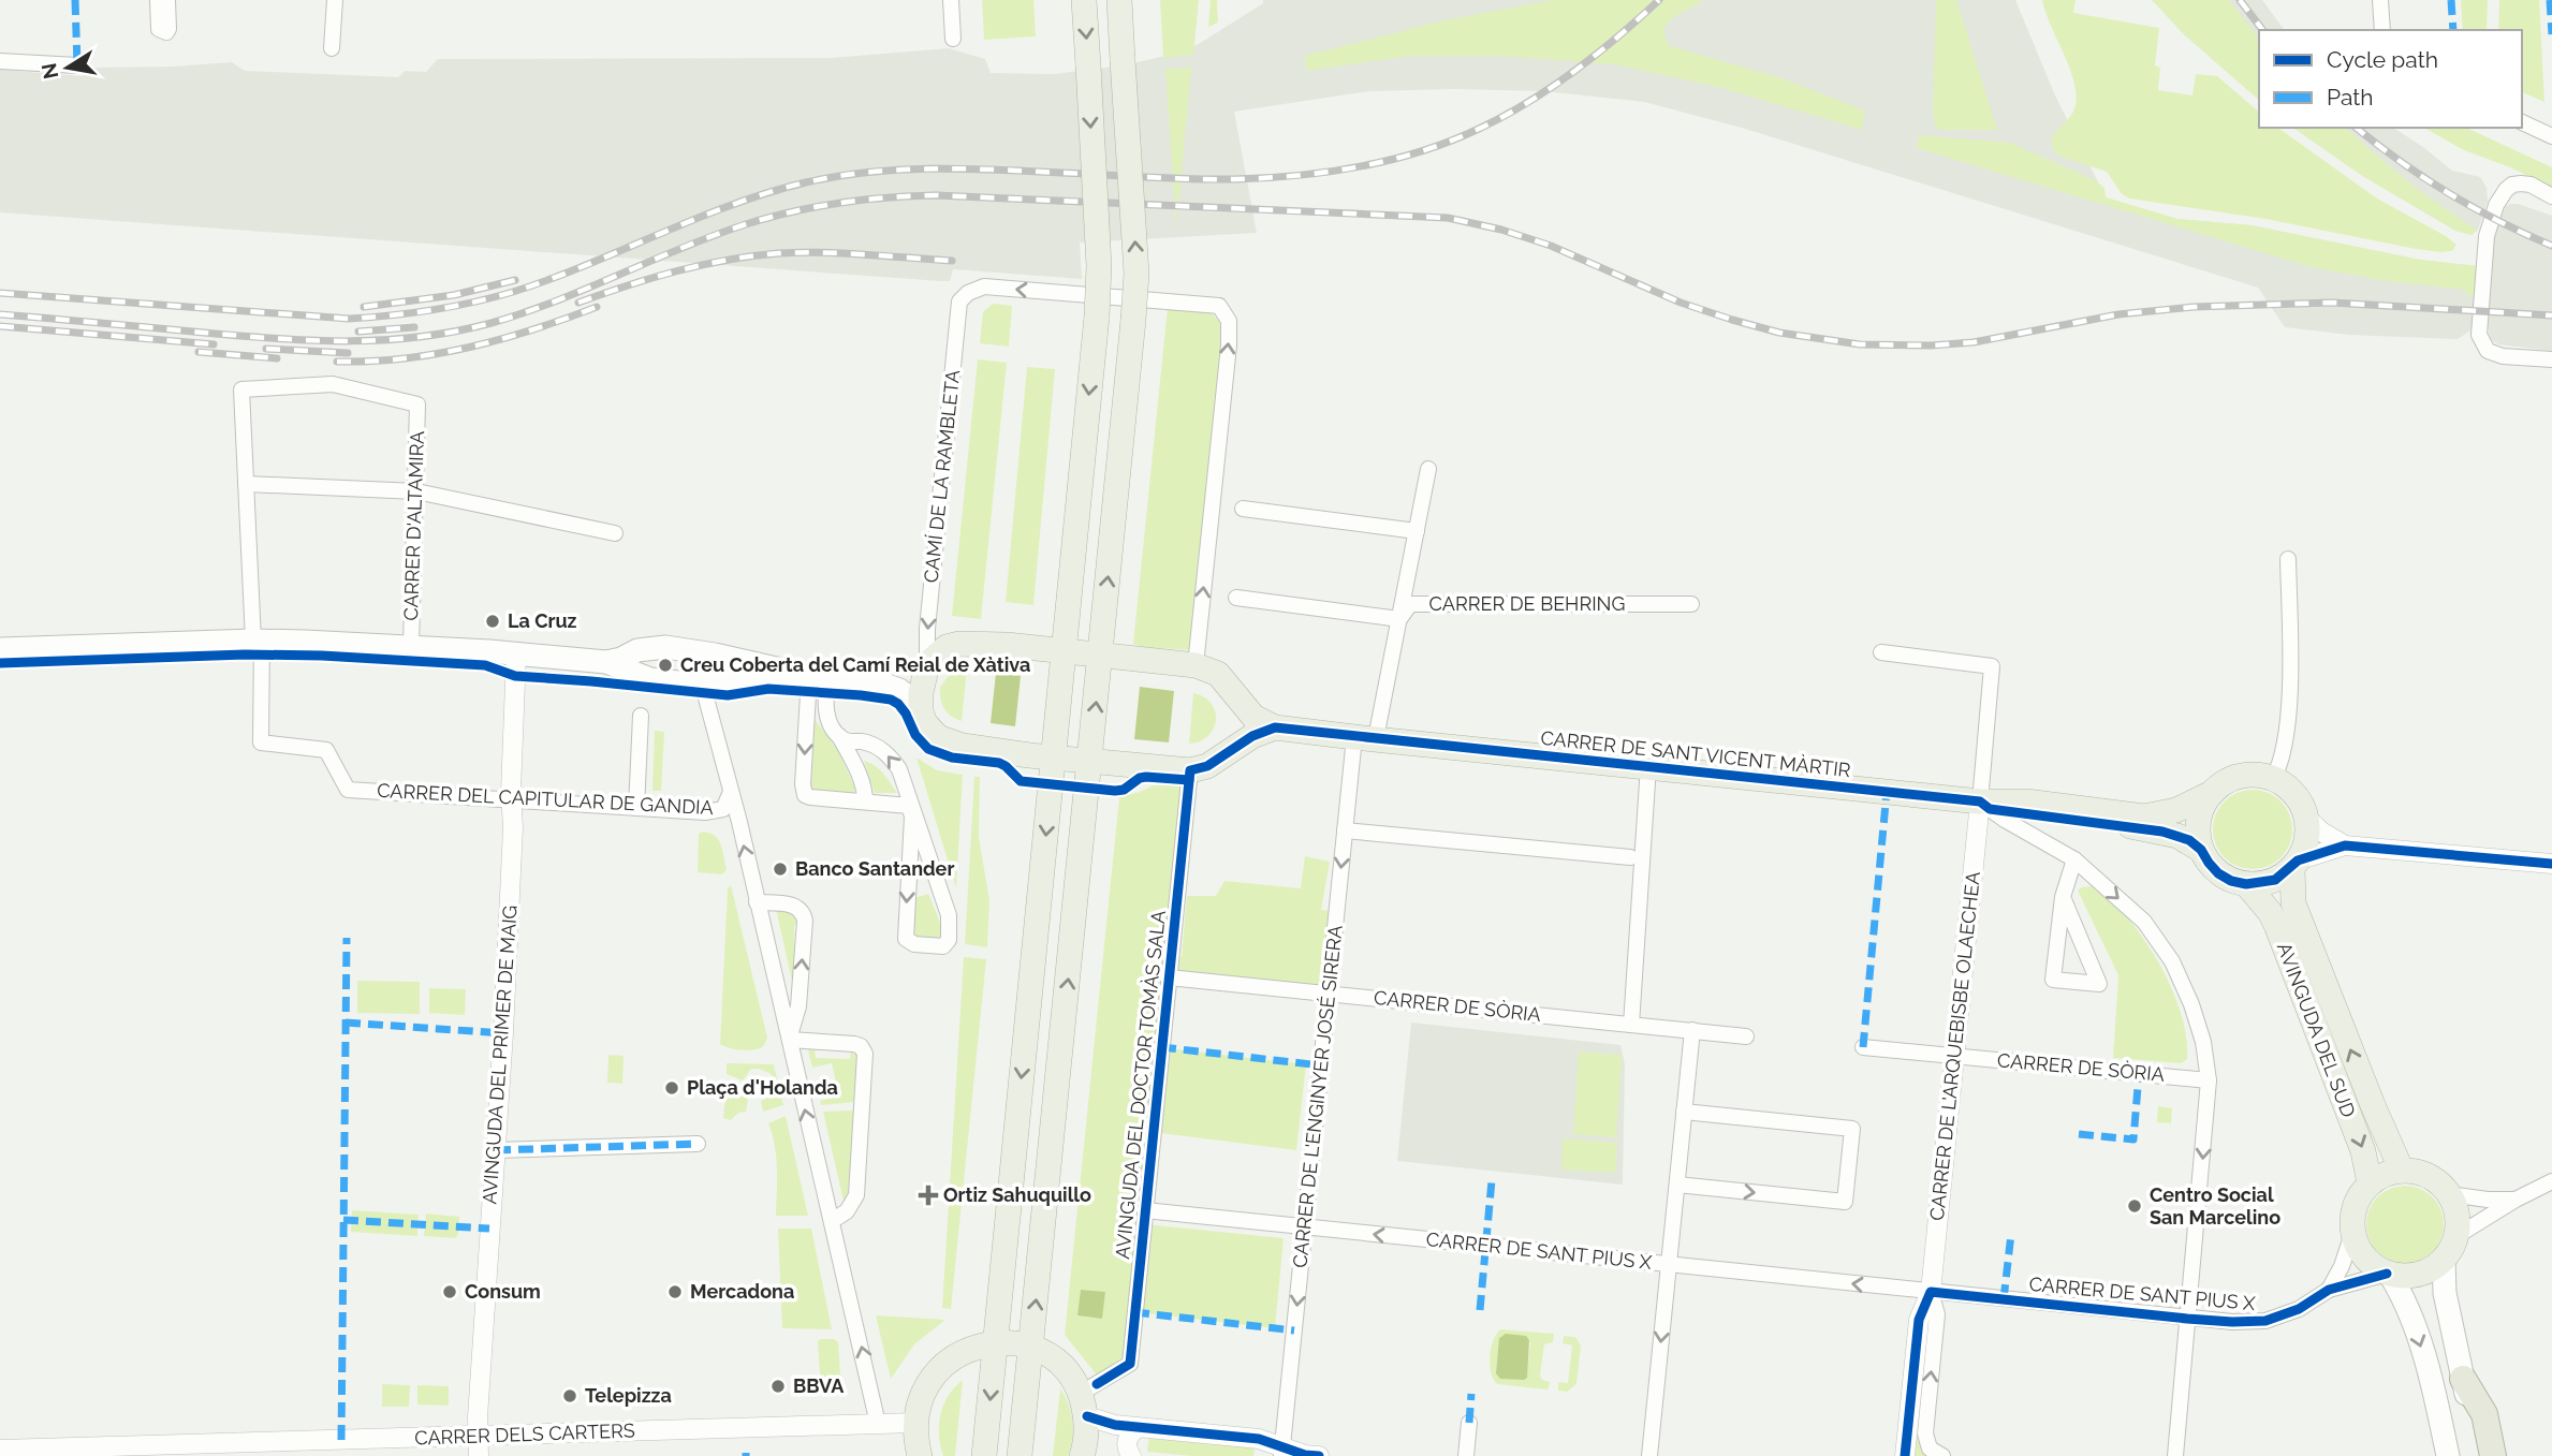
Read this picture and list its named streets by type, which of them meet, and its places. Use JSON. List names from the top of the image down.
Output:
{
  "streets": {
    "main road": ["CARRER DE SANT VICENT MÀRTIR", "AVINGUDA DEL SUD"],
    "street": [
      "CAMÍ DE LA RAMBLETA",
      "CARRER D'ALTAMIRA",
      "CARRER DE BEHRING",
      "CARRER DEL CAPITULAR DE GANDIA",
      "CARRER DE SÒRIA",
      "CARRER DE L'ARQUEBISBE OLAECHEA",
      "AVINGUDA DEL PRIMER DE MAIG",
      "AVINGUDA DEL DOCTOR TOMÀS SALA",
      "CARRER DE L'ENGINYER JOSÉ SIRERA",
      "CARRER DE SANT PIUS X",
      "CARRER DELS CARTERS"
    ]
  },
  "crossings": [
    ["CAMÍ DE LA RAMBLETA", "CARRER DE SANT VICENT MÀRTIR"],
    ["CARRER DE BEHRING", "CARRER DE L'ENGINYER JOSÉ SIRERA"],
    ["CARRER DE SANT VICENT MÀRTIR", "AVINGUDA DEL SUD"],
    ["CARRER DE SANT VICENT MÀRTIR", "CARRER DE L'ARQUEBISBE OLAECHEA"],
    ["CARRER DE SANT VICENT MÀRTIR", "CARRER DE L'ENGINYER JOSÉ SIRERA"],
    ["CARRER DEL CAPITULAR DE GANDIA", "AVINGUDA DEL PRIMER DE MAIG"],
    ["CARRER DE SÒRIA", "CARRER DE L'ARQUEBISBE OLAECHEA"],
    ["CARRER DE SÒRIA", "AVINGUDA DEL DOCTOR TOMÀS SALA"],
    ["CARRER DE SÒRIA", "CARRER DE L'ENGINYER JOSÉ SIRERA"],
    ["AVINGUDA DEL SUD", "CARRER DE SANT PIUS X"],
    ["CARRER DE L'ARQUEBISBE OLAECHEA", "CARRER DE SANT PIUS X"],
    ["AVINGUDA DEL PRIMER DE MAIG", "CARRER DELS CARTERS"],
    ["AVINGUDA DEL DOCTOR TOMÀS SALA", "CARRER DE SANT PIUS X"],
    ["CARRER DE L'ENGINYER JOSÉ SIRERA", "CARRER DE SANT PIUS X"]
  ],
  "one_way": ["CARRER DE L'ENGINYER JOSÉ SIRERA", "CARRER DE SANT PIUS X"],
  "places": {
    "other": [
      "La Cruz",
      "Creu Coberta del Camí Reial de Xàtiva",
      "Banco Santander",
      "Plaça d'Holanda",
      "Centro Social San Marcelino",
      "Consum",
      "Mercadona",
      "BBVA",
      "Telepizza"
    ],
    "health": ["Ortiz Sahuquillo"]
  },
  "legend": ["Cycle path", "Path"],
  "north": "left"
}
